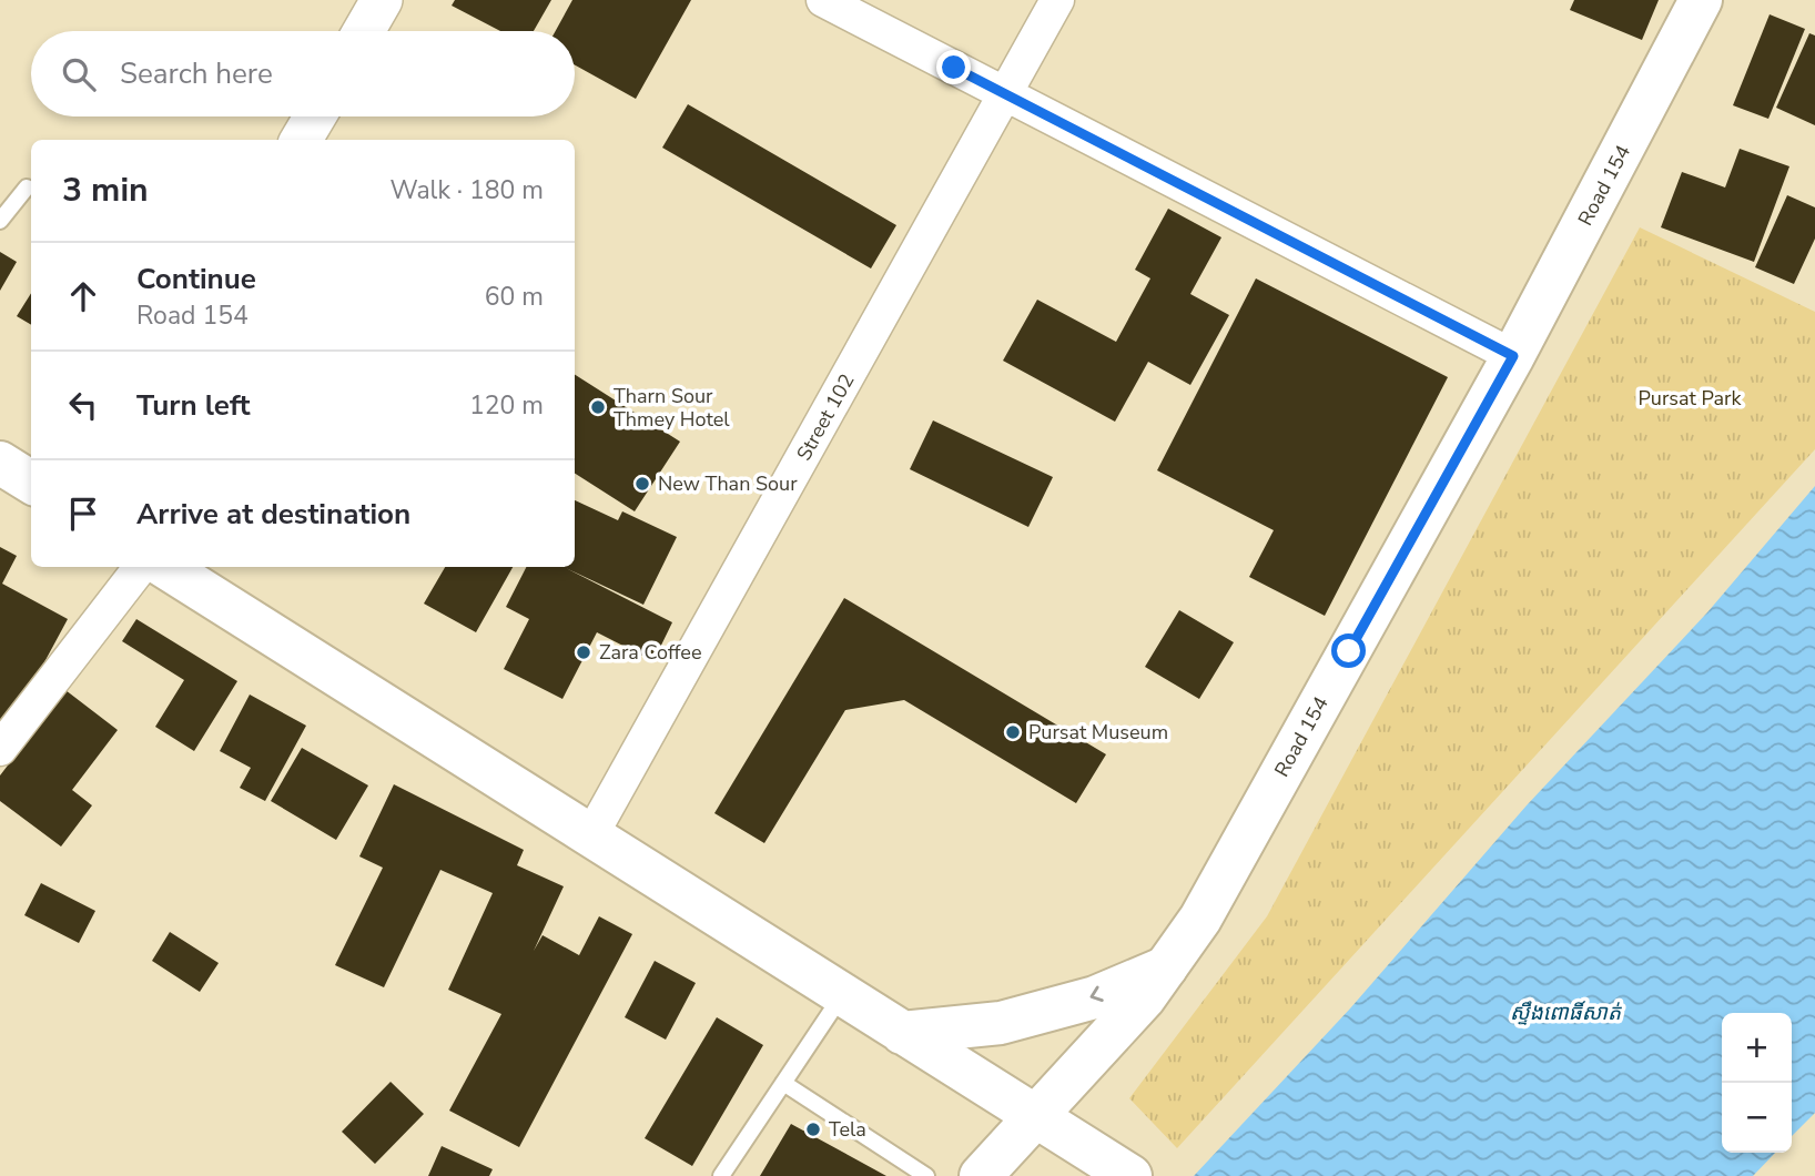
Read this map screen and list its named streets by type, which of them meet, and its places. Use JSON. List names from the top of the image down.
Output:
{
  "streets": {
    "main road": ["Road 154"],
    "street": ["Street 102"]
  },
  "water": ["ស្ទឹងពោធិ៍សាត់"],
  "parks": ["Pursat Park"],
  "places": [
    "Tharn Sour Thmey Hotel",
    "New Than Sour",
    "Zara Coffee",
    "Pursat Museum",
    "Tela"
  ],
  "page": {
    "search": "Search here",
    "heading": ["3 min", "Walk · 180 m"],
    "list": [
      ["Continue", "Road 154", "60 m"],
      ["Turn left", "120 m"],
      "Arrive at destination"
    ],
    "map_buttons": ["+", "−"]
  }
}
